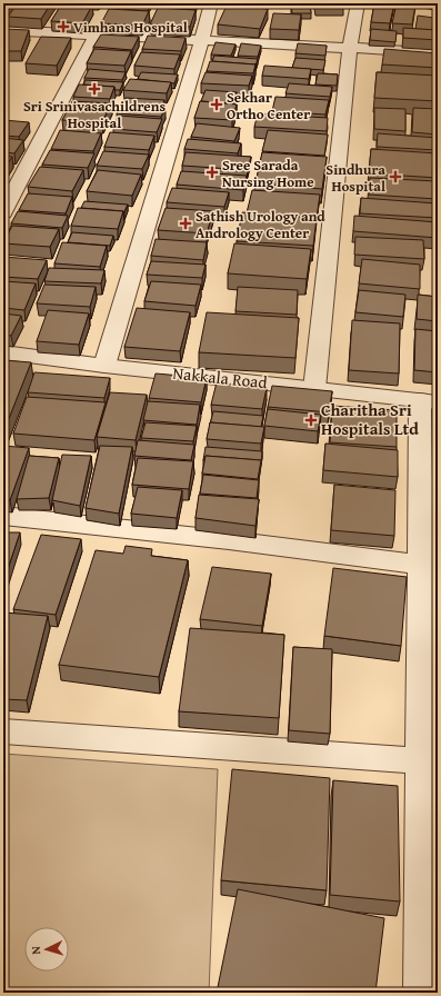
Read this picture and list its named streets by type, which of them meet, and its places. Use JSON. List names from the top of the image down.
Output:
{
  "streets": {
    "street": ["Nakkala Road"]
  },
  "places": {
    "health": [
      "Vimhans Hospital",
      "Sri Srinivasachildrens Hospital",
      "Sekhar Ortho Center",
      "Sree Sarada Nursing Home",
      "Sindhura Hospital",
      "Sathish Urology and Andrology Center",
      "Charitha Sri Hospitals Ltd"
    ]
  },
  "north": "left"
}
